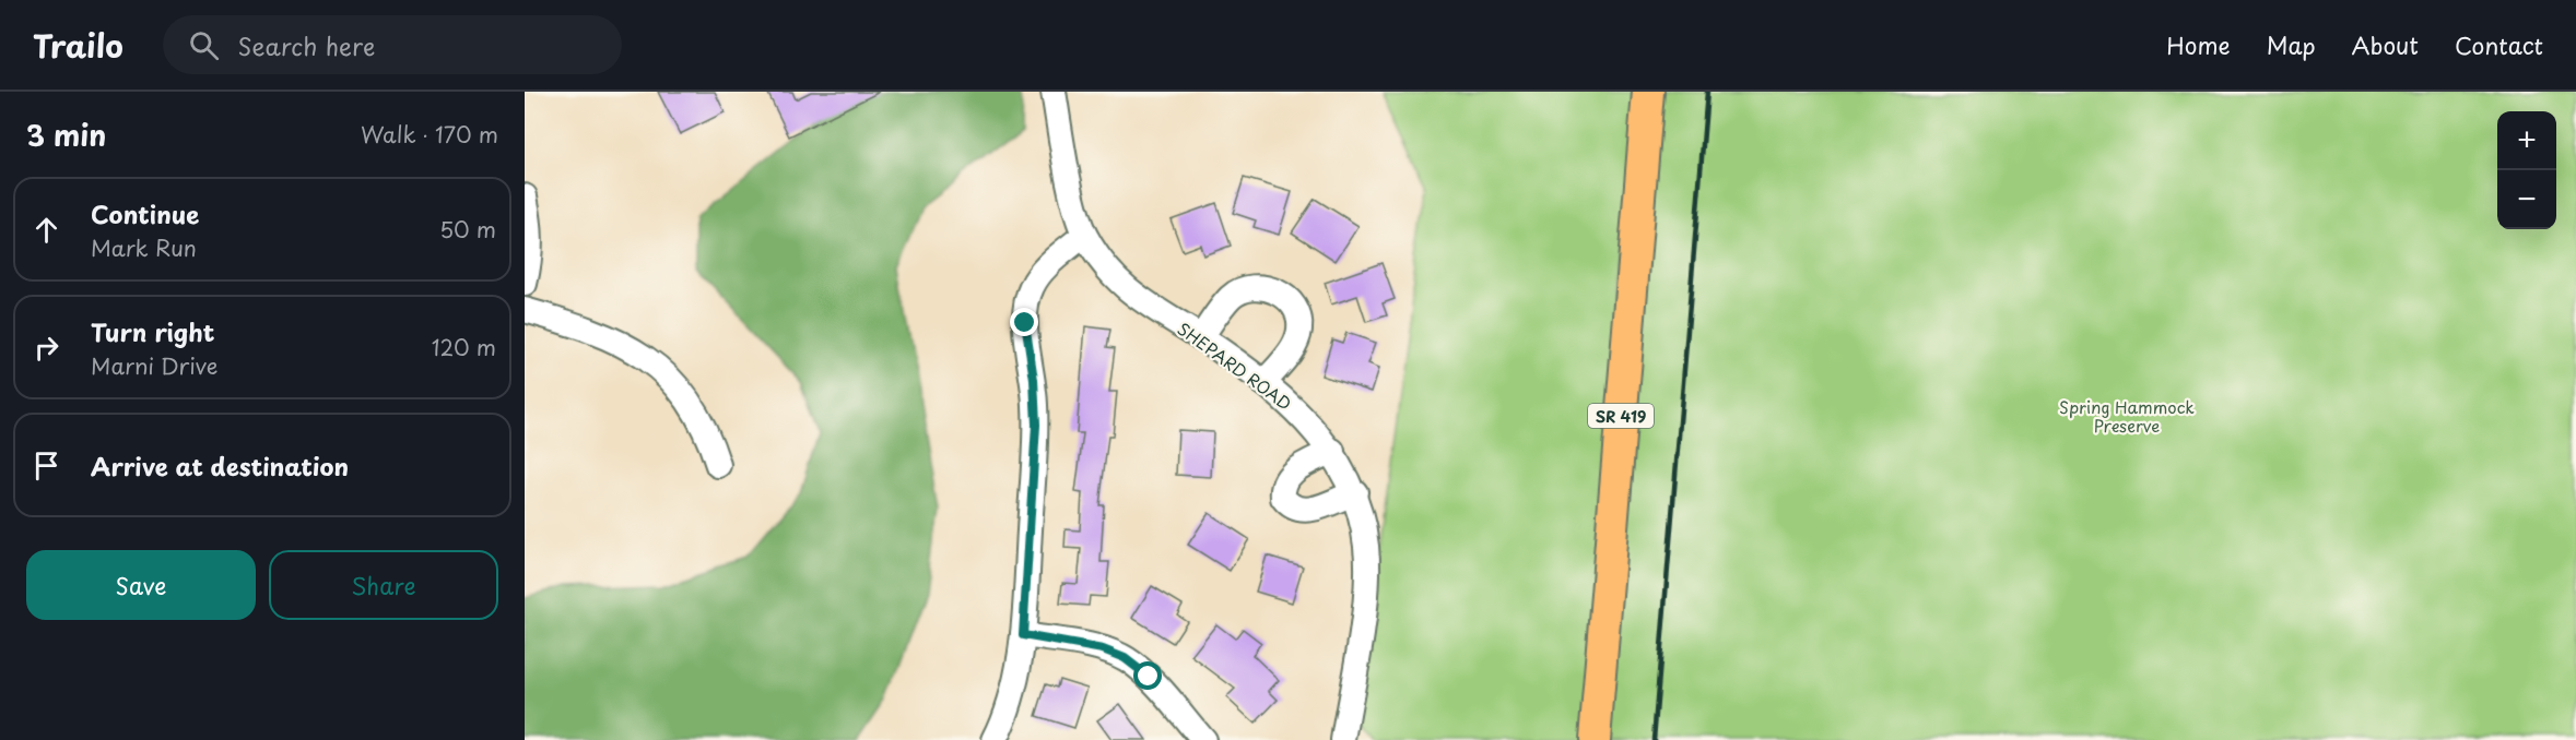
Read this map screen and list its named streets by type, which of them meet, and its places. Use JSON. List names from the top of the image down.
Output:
{
  "streets": {
    "main road": ["SR 419"],
    "street": ["SHEPARD ROAD"]
  },
  "parks": ["Spring Hammock Preserve"],
  "page": {
    "header": "Trailo",
    "search": "Search here",
    "nav": [
      "Home",
      "Map",
      "About",
      "Contact"
    ],
    "heading": ["3 min", "Walk · 170 m"],
    "map_buttons": ["+", "−"],
    "list": [
      ["Continue", "Mark Run", "50 m"],
      ["Turn right", "Marni Drive", "120 m"],
      "Arrive at destination"
    ],
    "buttons": ["Save", "Share"]
  }
}
